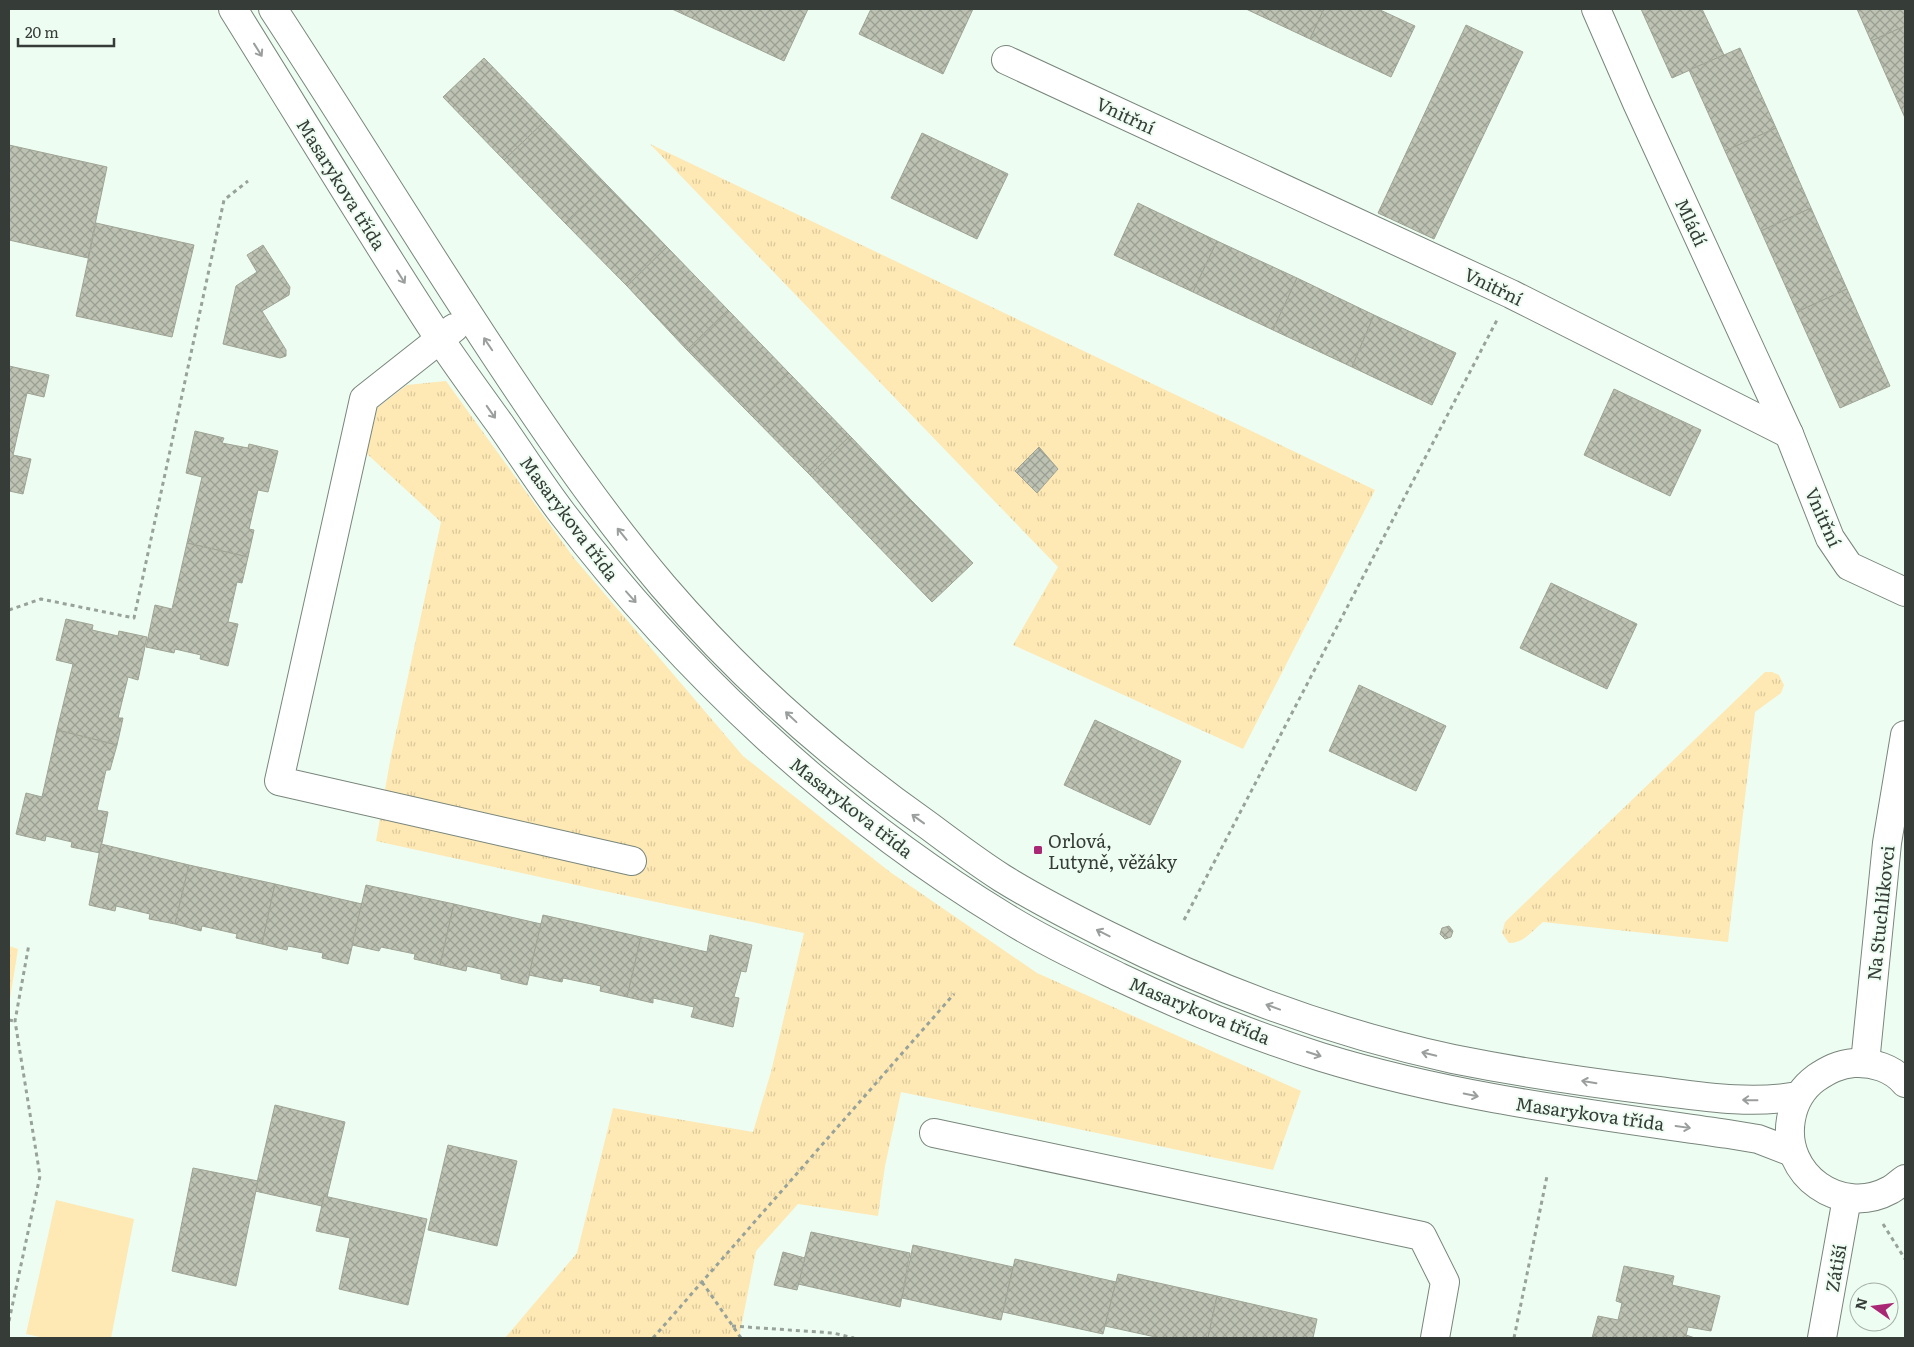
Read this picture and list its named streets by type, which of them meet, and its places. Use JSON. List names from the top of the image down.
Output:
{
  "streets": {
    "street": [
      "Vnitřní",
      "Masarykova třída",
      "Mládí",
      "Na Stuchlíkovci",
      "Zátiší"
    ]
  },
  "crossings": [
    ["Vnitřní", "Mládí"]
  ],
  "places": {
    "transit": ["Orlová, Lutyně, věžáky"]
  },
  "scale_bar": "20 m",
  "north": "left"
}
